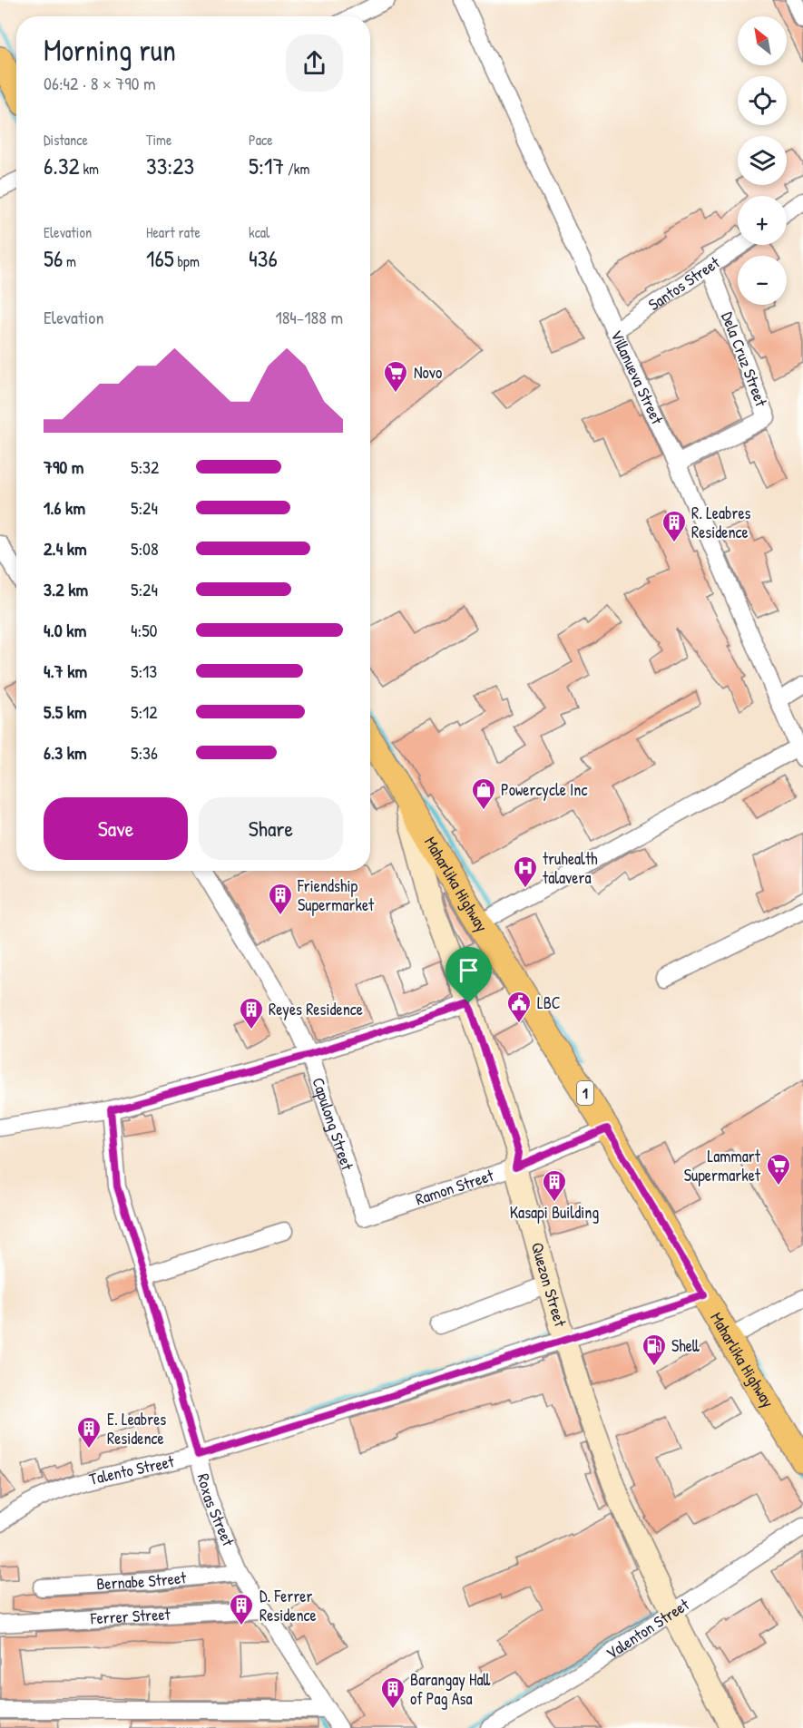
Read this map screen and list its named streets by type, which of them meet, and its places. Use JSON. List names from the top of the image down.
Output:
{
  "streets": {
    "main road": ["Maharlika Highway", "1"],
    "street": [
      "Santos Street",
      "Dela Cruz Street",
      "Villanueva Street",
      "Capulong Street",
      "Ramon Street",
      "Quezon Street",
      "Talento Street",
      "Roxas Street",
      "Bernabe Street",
      "Ferrer Street",
      "Valenton Street"
    ]
  },
  "crossings": [
    ["Santos Street", "Dela Cruz Street"],
    ["Santos Street", "Villanueva Street"],
    ["Dela Cruz Street", "Villanueva Street"],
    ["Maharlika Highway", "Ramon Street"],
    ["Maharlika Highway", "Quezon Street"],
    ["Maharlika Highway", "Talento Street"],
    ["Capulong Street", "Ramon Street"],
    ["Ramon Street", "Quezon Street"],
    ["Quezon Street", "Talento Street"],
    ["Quezon Street", "Valenton Street"],
    ["Talento Street", "Roxas Street"],
    ["Roxas Street", "Bernabe Street"],
    ["Roxas Street", "Ferrer Street"]
  ],
  "places": {
    "supermarket": ["Novo", "Lammart Supermarket"],
    "building": [
      "R. Leabres Residence",
      "Friendship Supermarket",
      "Reyes Residence",
      "Kasapi Building",
      "E. Leabres Residence",
      "D. Ferrer Residence",
      "Barangay Hall of Pag Asa"
    ],
    "shop": ["Powercycle Inc"],
    "hospital": ["truhealth talavera"],
    "public building": ["LBC"],
    "fuel station": ["Shell"]
  },
  "north": "top left",
  "page": {
    "map_buttons": ["+", "−"],
    "heading": ["Morning run", "06:42 · 8 × 790 m"],
    "stats": [
      ["Distance", "6.32 km"],
      ["Time", "33:23"],
      ["Pace", "5:17 /km"],
      ["Elevation", "56 m"],
      ["Heart rate", "165 bpm"],
      ["kcal", "436"]
    ],
    "chart": ["Elevation", "184–188 m"],
    "list": [
      {
        "name": "790 m",
        "note": "5:32"
      },
      {
        "name": "1.6 km",
        "note": "5:24"
      },
      {
        "name": "2.4 km",
        "note": "5:08"
      },
      {
        "name": "3.2 km",
        "note": "5:24"
      },
      {
        "name": "4.0 km",
        "note": "4:50"
      },
      {
        "name": "4.7 km",
        "note": "5:13"
      },
      {
        "name": "5.5 km",
        "note": "5:12"
      },
      {
        "name": "6.3 km",
        "note": "5:36"
      }
    ],
    "buttons": ["Save", "Share"]
  }
}
